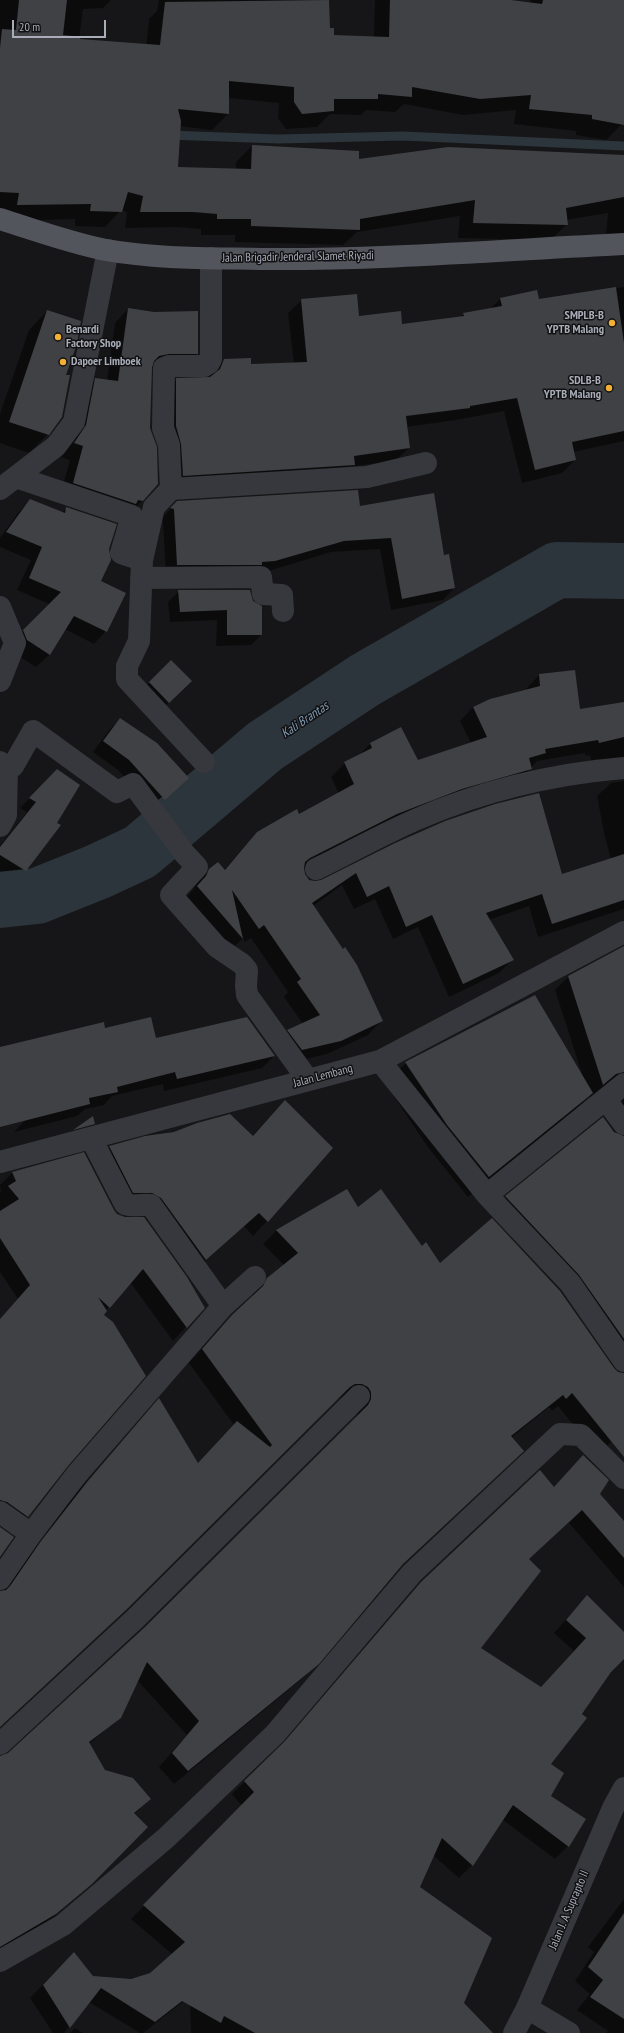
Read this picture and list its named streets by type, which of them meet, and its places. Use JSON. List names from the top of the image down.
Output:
{
  "streets": {
    "main road": ["Jalan Brigadir Jenderal Slamet Riyadi"],
    "street": ["Jalan Lembang", "Jalan J. A Suprapto II"]
  },
  "water": ["Kali Brantas"],
  "places": [
    "SMPLB-B YPTB Malang",
    "Benardi Factory Shop",
    "Dapoer Limboek",
    "SDLB-B YPTB Malang"
  ],
  "scale_bar": "20 m"
}
